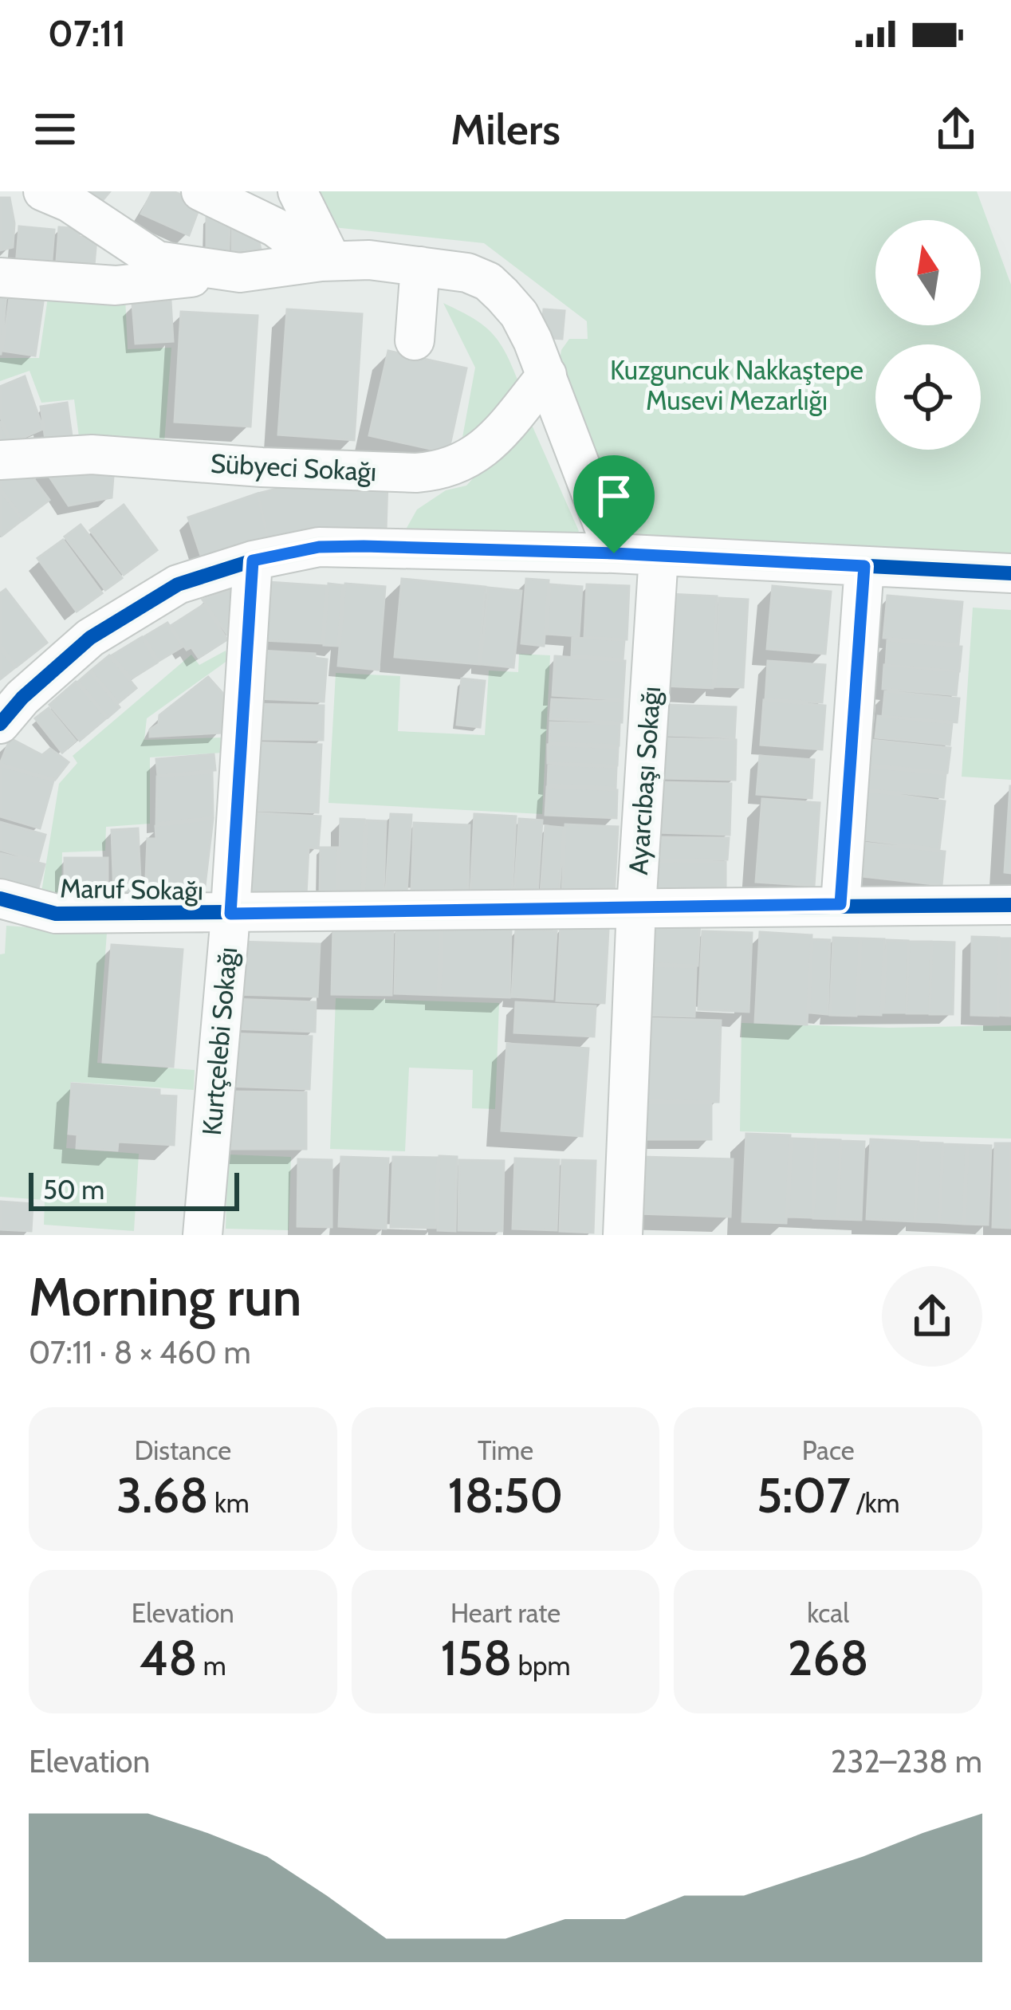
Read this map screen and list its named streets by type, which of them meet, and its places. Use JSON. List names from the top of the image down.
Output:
{
  "streets": {
    "street": [
      "Sübyeci Sokağı",
      "Ayarcıbaşı Sokağı",
      "Maruf Sokağı",
      "Kurtçelebi Sokağı"
    ]
  },
  "crossings": [
    ["Ayarcıbaşı Sokağı", "Maruf Sokağı"],
    ["Maruf Sokağı", "Kurtçelebi Sokağı"]
  ],
  "parks": ["Kuzguncuk Nakkaştepe Musevi Mezarlığı"],
  "scale_bar": "50 m",
  "north": "top",
  "page": {
    "status": "07:11",
    "header": "Milers",
    "scale": "50 m",
    "heading": ["Morning run", "07:11 · 8 × 460 m"],
    "stats": [
      ["Distance", "3.68 km"],
      ["Time", "18:50"],
      ["Pace", "5:07 /km"],
      ["Elevation", "48 m"],
      ["Heart rate", "158 bpm"],
      ["kcal", "268"]
    ],
    "chart": ["Elevation", "232–238 m"]
  }
}
